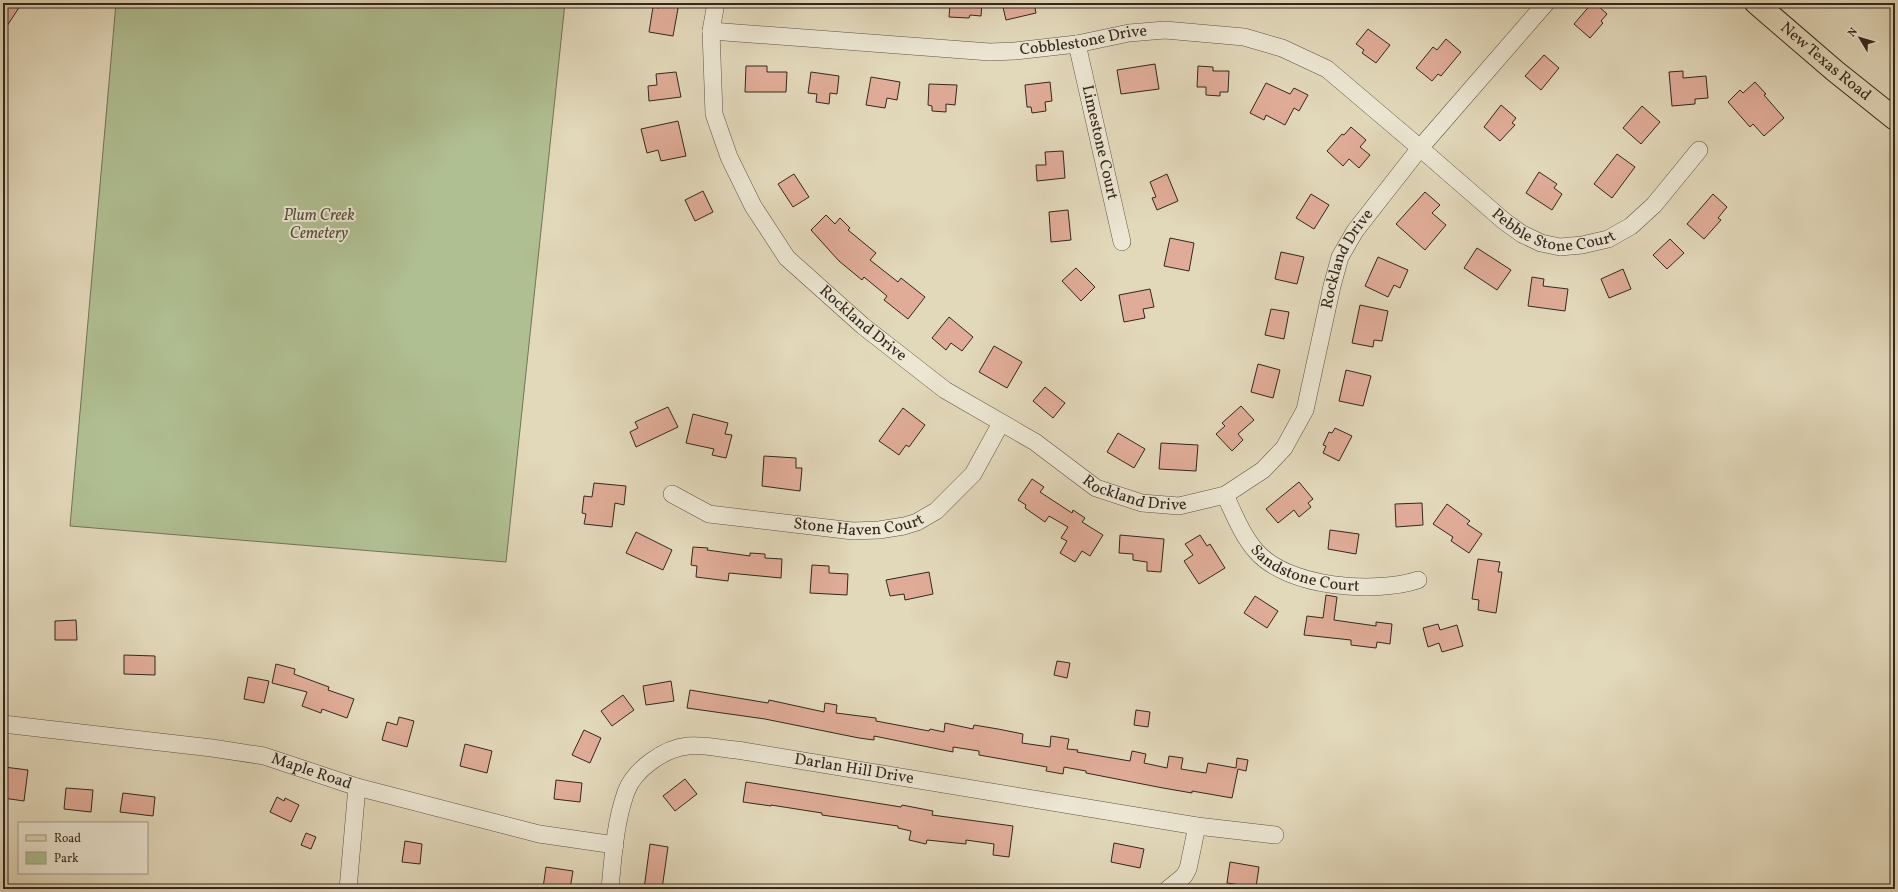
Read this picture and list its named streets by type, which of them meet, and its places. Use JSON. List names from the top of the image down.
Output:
{
  "streets": {
    "main road": ["New Texas Road"],
    "street": [
      "Cobblestone Drive",
      "Limestone Court",
      "Pebble Stone Court",
      "Rockland Drive",
      "Stone Haven Court",
      "Sandstone Court",
      "Darlan Hill Drive",
      "Maple Road"
    ]
  },
  "crossings": [
    ["Cobblestone Drive", "Limestone Court"],
    ["Cobblestone Drive", "Pebble Stone Court"],
    ["Cobblestone Drive", "Rockland Drive"],
    ["Pebble Stone Court", "Rockland Drive"],
    ["Rockland Drive", "Stone Haven Court"],
    ["Rockland Drive", "Sandstone Court"],
    ["Darlan Hill Drive", "Maple Road"]
  ],
  "parks": ["Plum Creek Cemetery"],
  "legend": ["Road", "Park"],
  "north": "top left"
}
